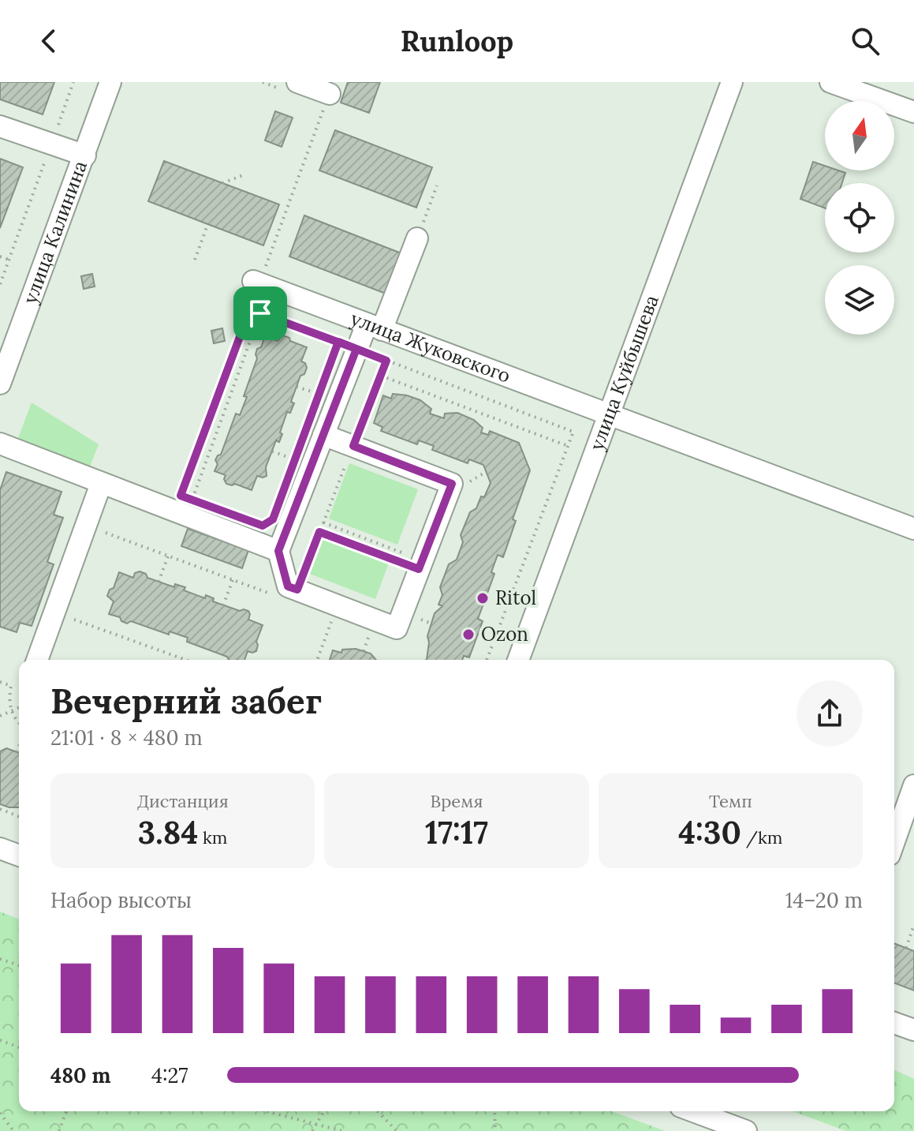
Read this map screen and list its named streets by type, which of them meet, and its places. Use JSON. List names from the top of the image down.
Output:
{
  "streets": {
    "street": ["улица Калинина", "улица Жуковского", "улица Куйбышева"]
  },
  "crossings": [
    ["улица Жуковского", "улица Куйбышева"]
  ],
  "places": ["Ritol", "Ozon"],
  "north": "top",
  "page": {
    "header": "Runloop",
    "heading": ["Вечерний забег", "21:01 · 8 × 480 m"],
    "stats": [
      ["Дистанция", "3.84 km"],
      ["Время", "17:17"],
      ["Темп", "4:30 /km"]
    ],
    "chart": ["Набор высоты", "14–20 m"],
    "list": [
      {
        "name": "480 m",
        "note": "4:27"
      }
    ]
  }
}
